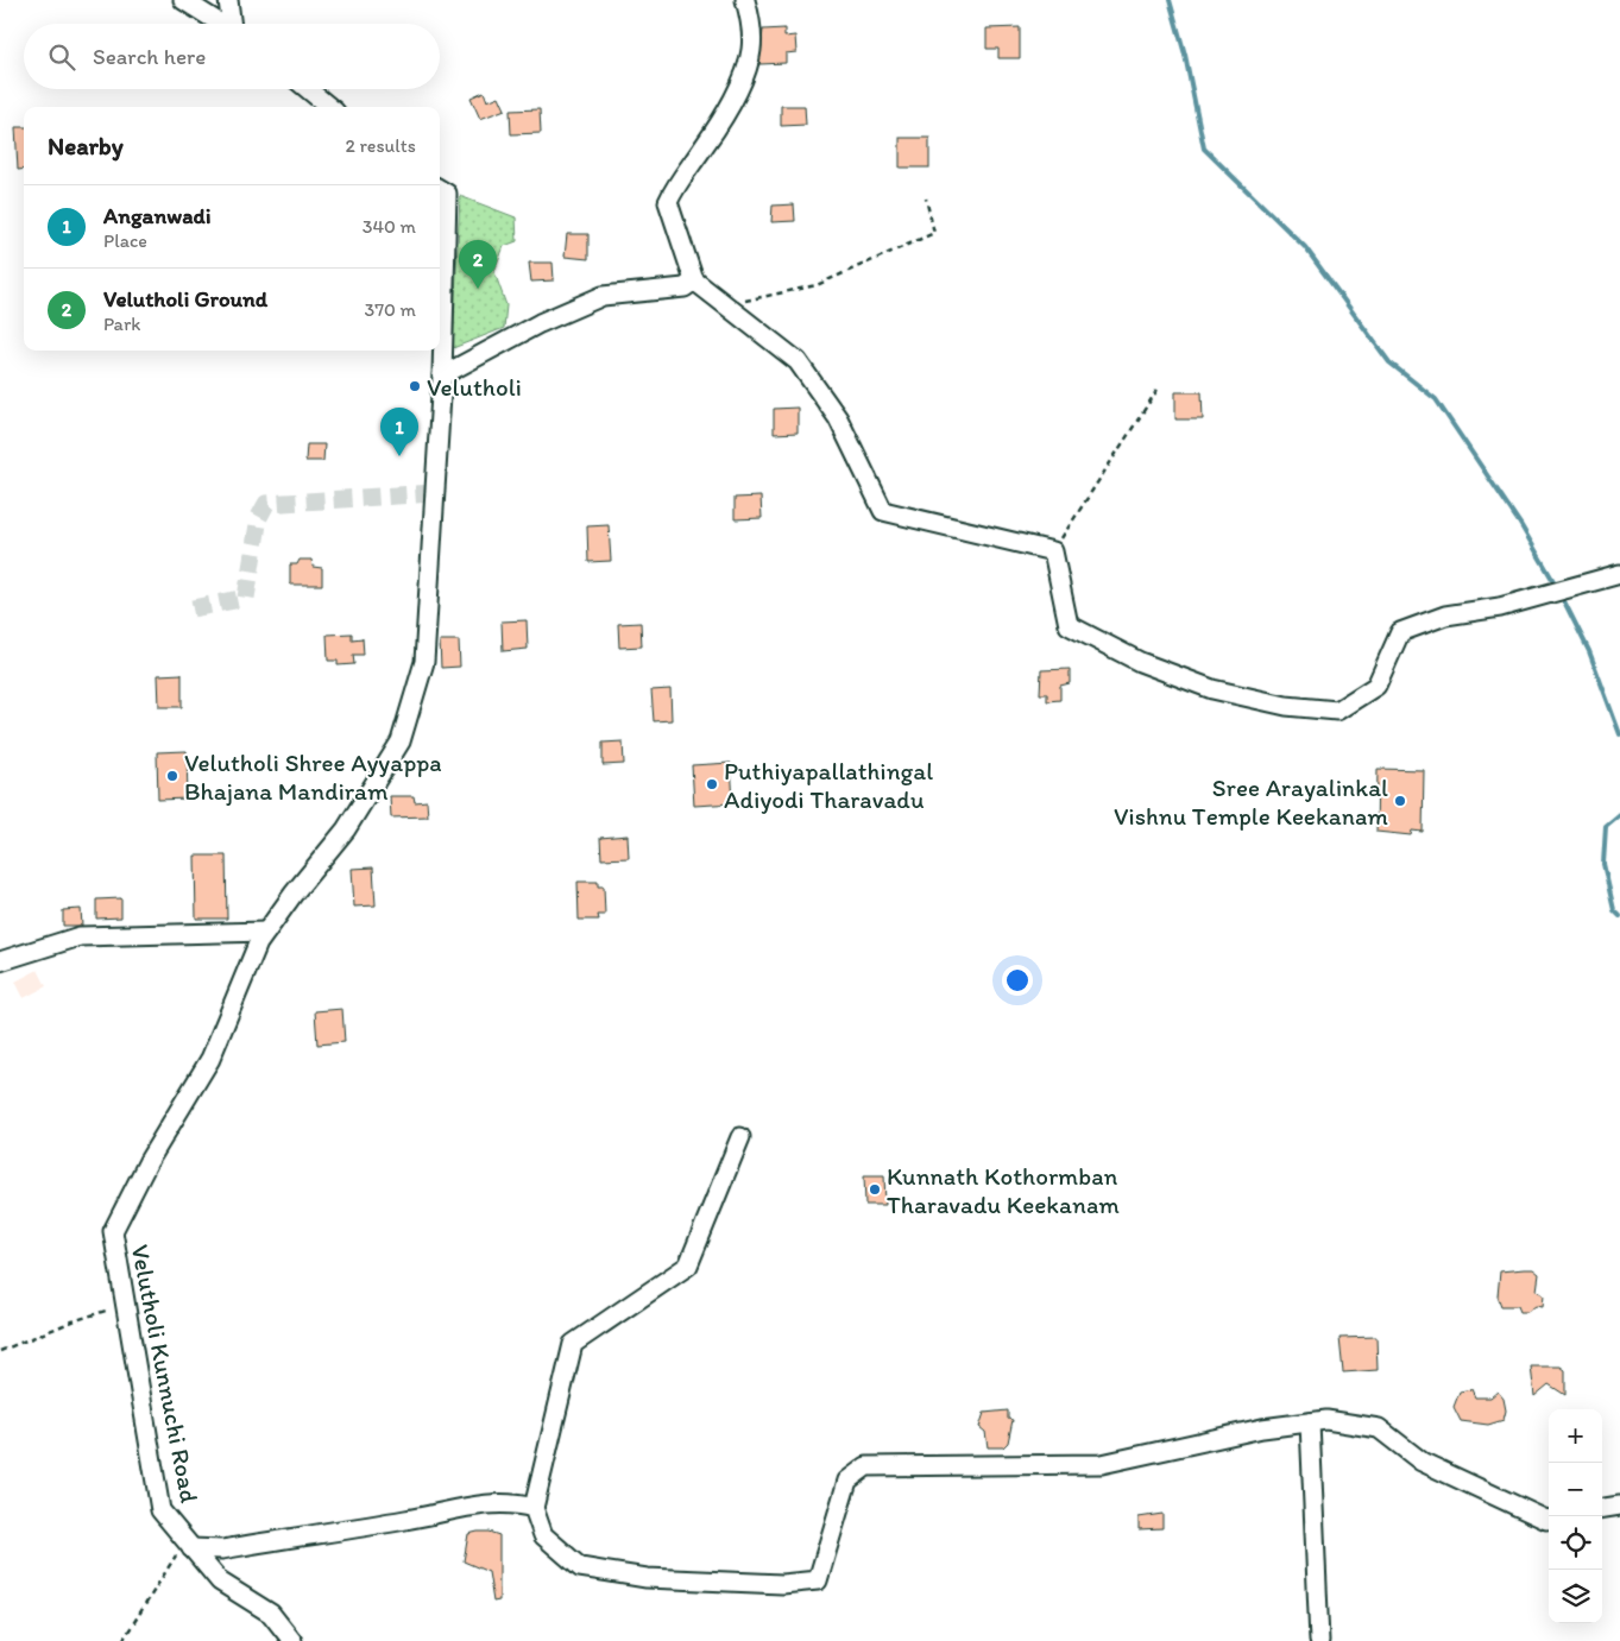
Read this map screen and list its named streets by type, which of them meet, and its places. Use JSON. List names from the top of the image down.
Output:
{
  "streets": {
    "street": ["Velutholi Kunnuchi Road"]
  },
  "places": [
    "Velutholi",
    "Velutholi Shree Ayyappa Bhajana Mandiram",
    "Puthiyapallathingal Adiyodi Tharavadu",
    "Sree Arayalinkal Vishnu Temple Keekanam",
    "Kunnath Kothormban Tharavadu Keekanam"
  ],
  "page": {
    "search": "Search here",
    "heading": ["Nearby", "2 results"],
    "list": [
      {
        "mark": "1",
        "name": "Anganwadi",
        "note": "Place",
        "value": "340 m"
      },
      {
        "mark": "2",
        "name": "Velutholi Ground",
        "note": "Park",
        "value": "370 m"
      }
    ],
    "pins": ["2", "1"],
    "map_buttons": ["+", "−"]
  }
}
